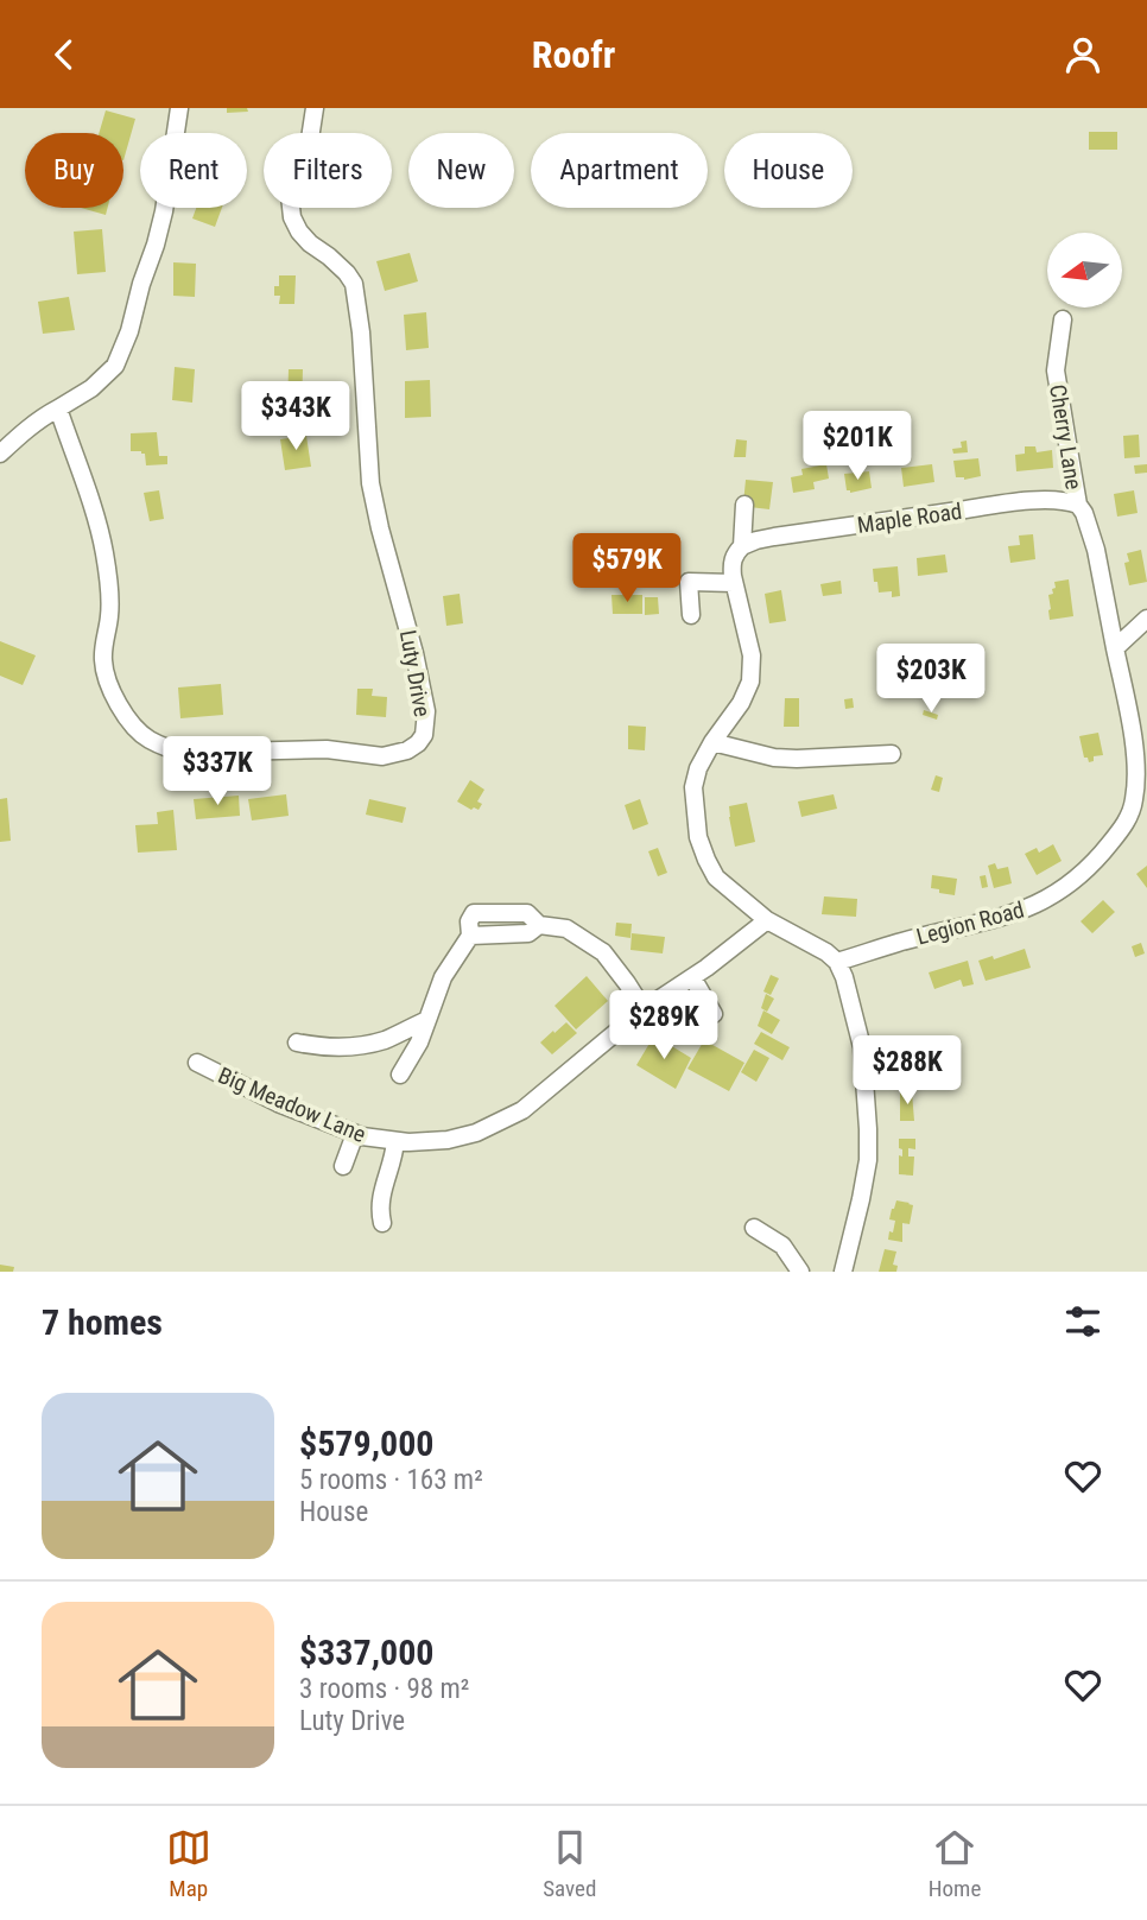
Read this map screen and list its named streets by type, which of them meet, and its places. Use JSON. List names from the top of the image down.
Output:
{
  "streets": {
    "street": [
      "Cherry Lane",
      "Maple Road",
      "Luty Drive",
      "Legion Road",
      "Big Meadow Lane"
    ]
  },
  "crossings": [
    ["Cherry Lane", "Maple Road"],
    ["Cherry Lane", "Legion Road"],
    ["Maple Road", "Legion Road"]
  ],
  "north": "left",
  "page": {
    "header": "Roofr",
    "chip": [
      "Buy",
      "Rent",
      "Filters",
      "New",
      "Apartment",
      "House"
    ],
    "price": [
      "$343K",
      "$201K",
      "$579K",
      "$203K",
      "$337K",
      "$289K",
      "$288K"
    ],
    "heading": "7 homes",
    "list": [
      {
        "name": "$579,000",
        "note": "5 rooms · 163 m² · House"
      },
      {
        "name": "$337,000",
        "note": "3 rooms · 98 m² · Luty Drive"
      }
    ],
    "tabs": ["Map", "Saved", "Home"]
  }
}
